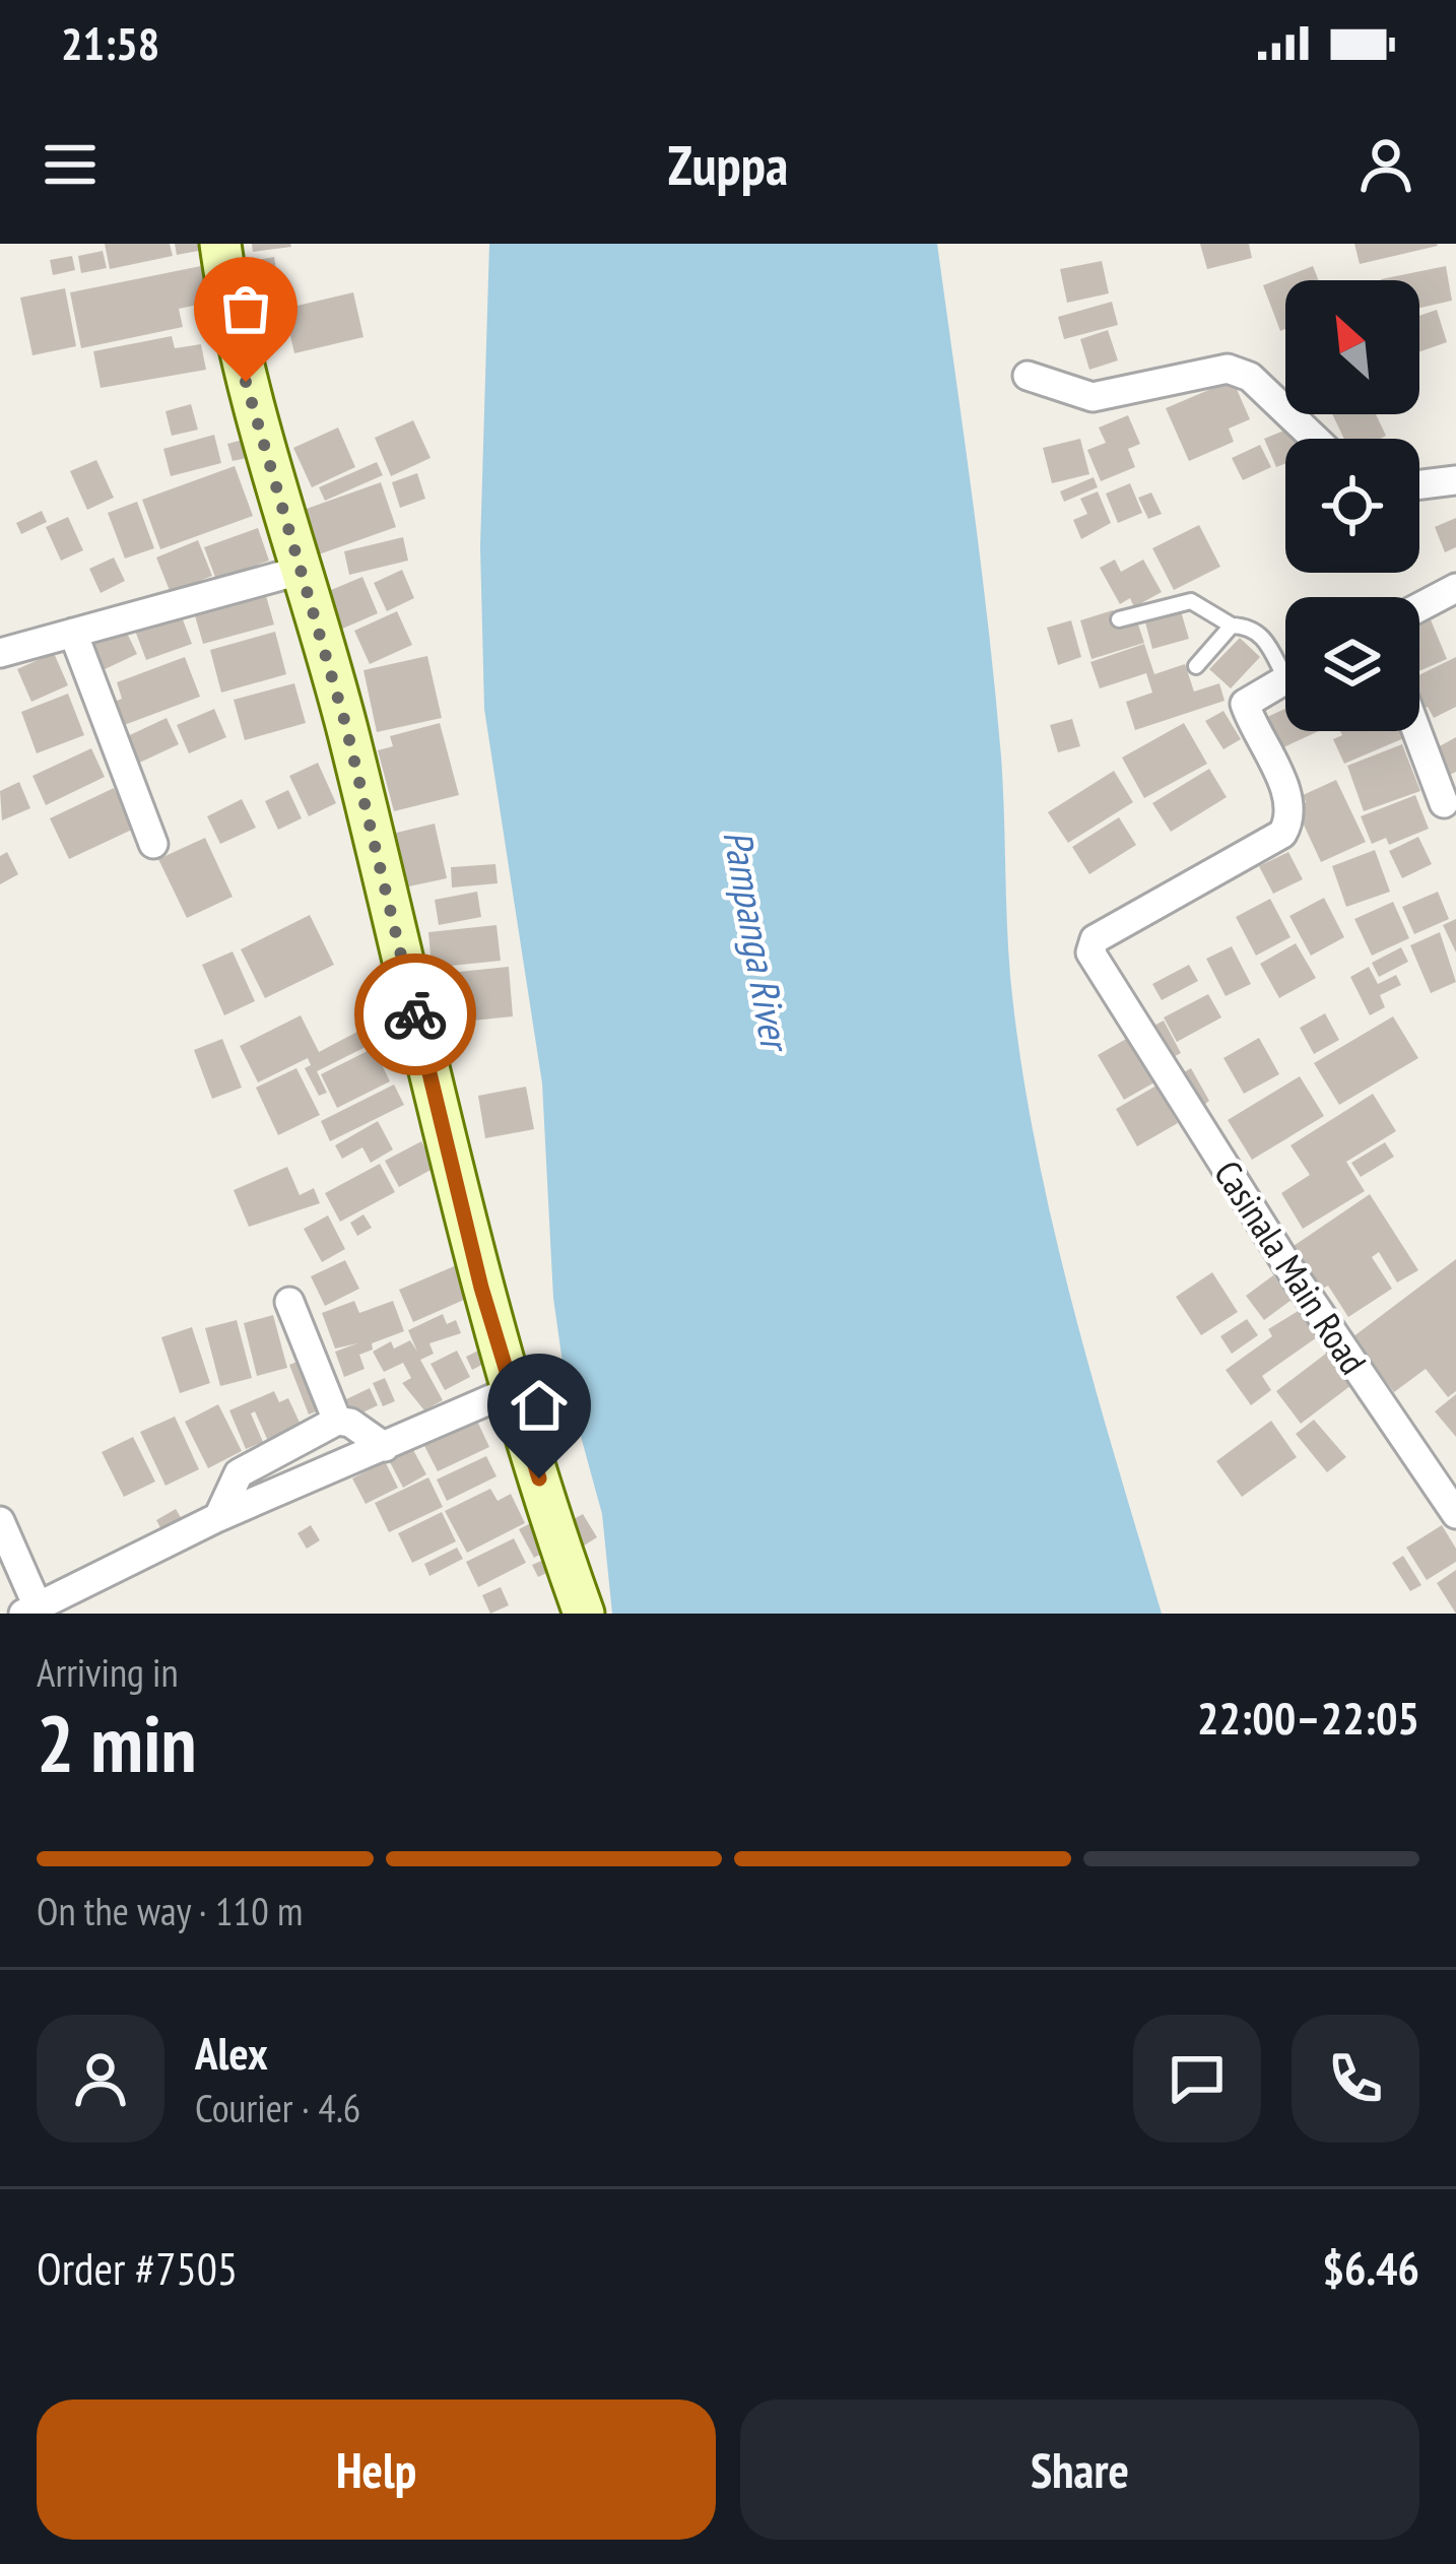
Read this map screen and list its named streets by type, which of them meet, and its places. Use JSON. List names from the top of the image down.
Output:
{
  "streets": {
    "street": ["Casinala Main Road"]
  },
  "water": ["Pampanga River"],
  "north": "top left",
  "page": {
    "status": "21:58",
    "header": "Zuppa",
    "heading": ["2 min", "Arriving in", "22:00–22:05"],
    "panel": [
      "Alex",
      "Courier · 4.6",
      "Order #7505",
      "$6.46"
    ],
    "bar": "On the way · 110 m",
    "buttons": ["Help", "Share"]
  }
}
